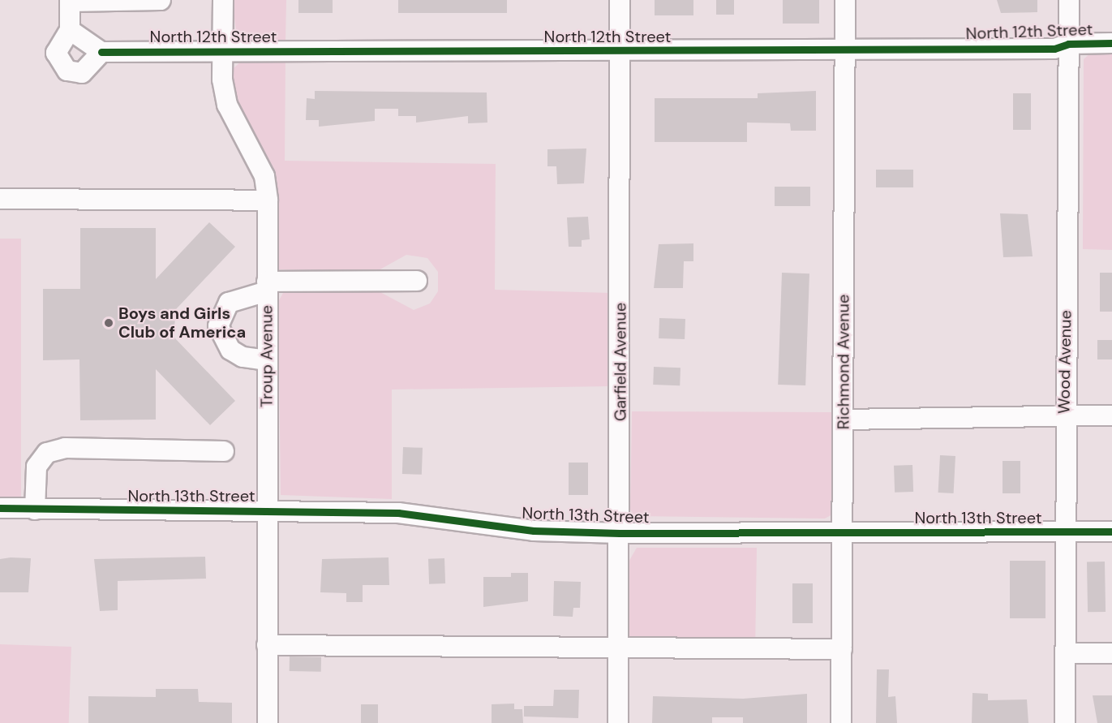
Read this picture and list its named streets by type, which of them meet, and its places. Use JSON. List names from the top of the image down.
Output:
{
  "streets": {
    "street": [
      "North 12th Street",
      "Troup Avenue",
      "Garfield Avenue",
      "Richmond Avenue",
      "Wood Avenue",
      "North 13th Street"
    ]
  },
  "crossings": [
    ["North 12th Street", "Troup Avenue"],
    ["North 12th Street", "Garfield Avenue"],
    ["North 12th Street", "Richmond Avenue"],
    ["North 12th Street", "Wood Avenue"],
    ["Troup Avenue", "North 13th Street"],
    ["Garfield Avenue", "North 13th Street"],
    ["Richmond Avenue", "North 13th Street"],
    ["Wood Avenue", "North 13th Street"]
  ],
  "places": ["Boys and Girls Club of America"]
}
